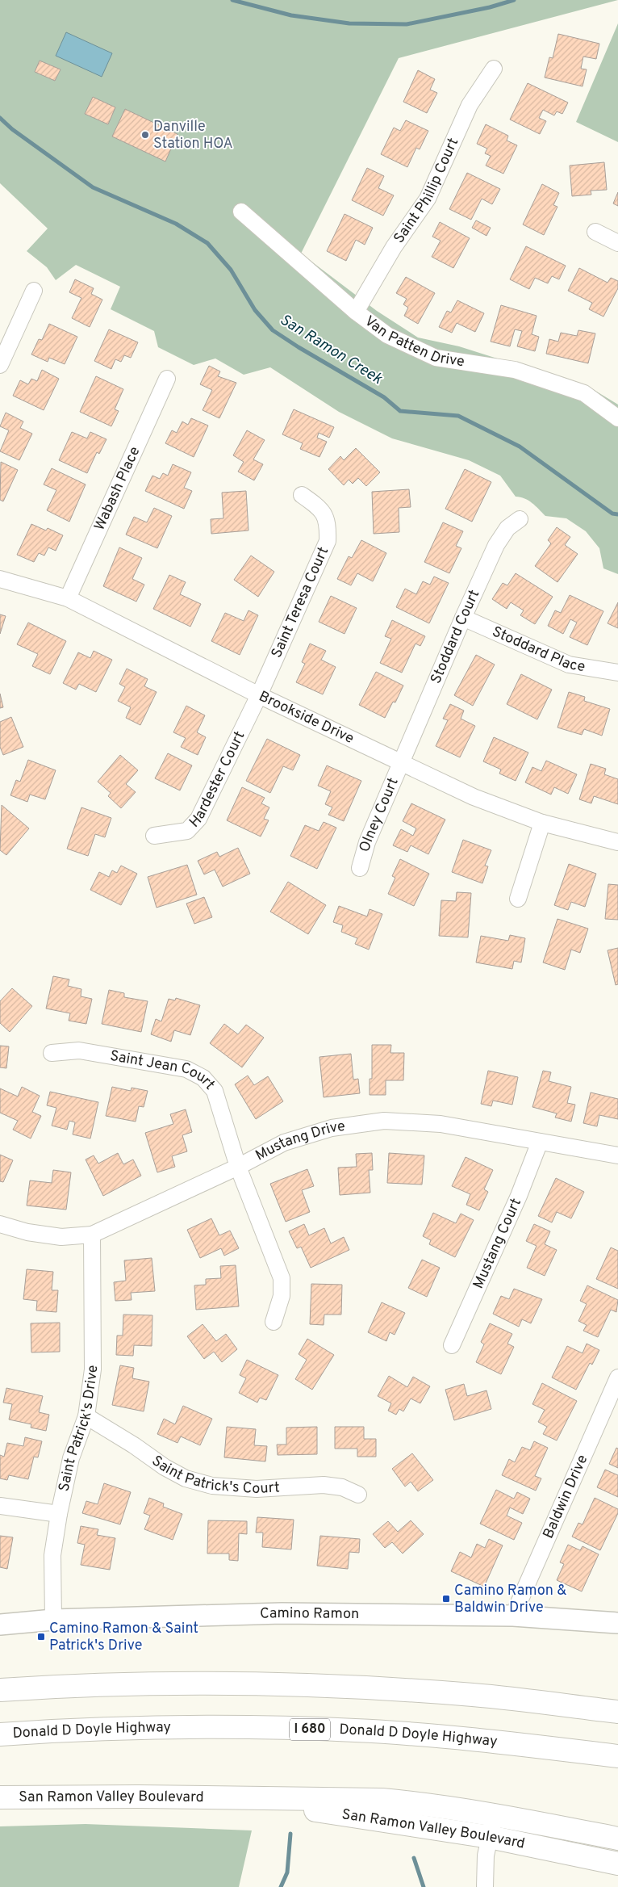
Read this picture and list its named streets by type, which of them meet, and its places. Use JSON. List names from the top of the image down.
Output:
{
  "streets": {
    "main road": ["I 680", "Donald D Doyle Highway", "San Ramon Valley Boulevard"],
    "street": [
      "Saint Phillip Court",
      "Van Patten Drive",
      "Wabash Place",
      "Saint Teresa Court",
      "Stoddard Court",
      "Stoddard Place",
      "Brookside Drive",
      "Hardester Court",
      "Olney Court",
      "Saint Jean Court",
      "Mustang Drive",
      "Mustang Court",
      "Saint Patrick's Drive",
      "Saint Patrick's Court",
      "Baldwin Drive",
      "Camino Ramon"
    ]
  },
  "crossings": [
    ["Saint Phillip Court", "Van Patten Drive"],
    ["Wabash Place", "Brookside Drive"],
    ["Saint Teresa Court", "Brookside Drive"],
    ["Saint Teresa Court", "Hardester Court"],
    ["Stoddard Court", "Stoddard Place"],
    ["Stoddard Court", "Brookside Drive"],
    ["Stoddard Court", "Olney Court"],
    ["Brookside Drive", "Hardester Court"],
    ["Brookside Drive", "Olney Court"],
    ["Saint Jean Court", "Mustang Drive"],
    ["Mustang Drive", "Mustang Court"],
    ["Mustang Drive", "Saint Patrick's Drive"],
    ["Saint Patrick's Drive", "Saint Patrick's Court"],
    ["Saint Patrick's Drive", "Camino Ramon"],
    ["Baldwin Drive", "Camino Ramon"]
  ],
  "water": ["San Ramon Creek"],
  "places": {
    "other": ["Danville Station HOA"],
    "transit": ["Camino Ramon & Baldwin Drive", "Camino Ramon & Saint Patrick's Drive"]
  }
}
